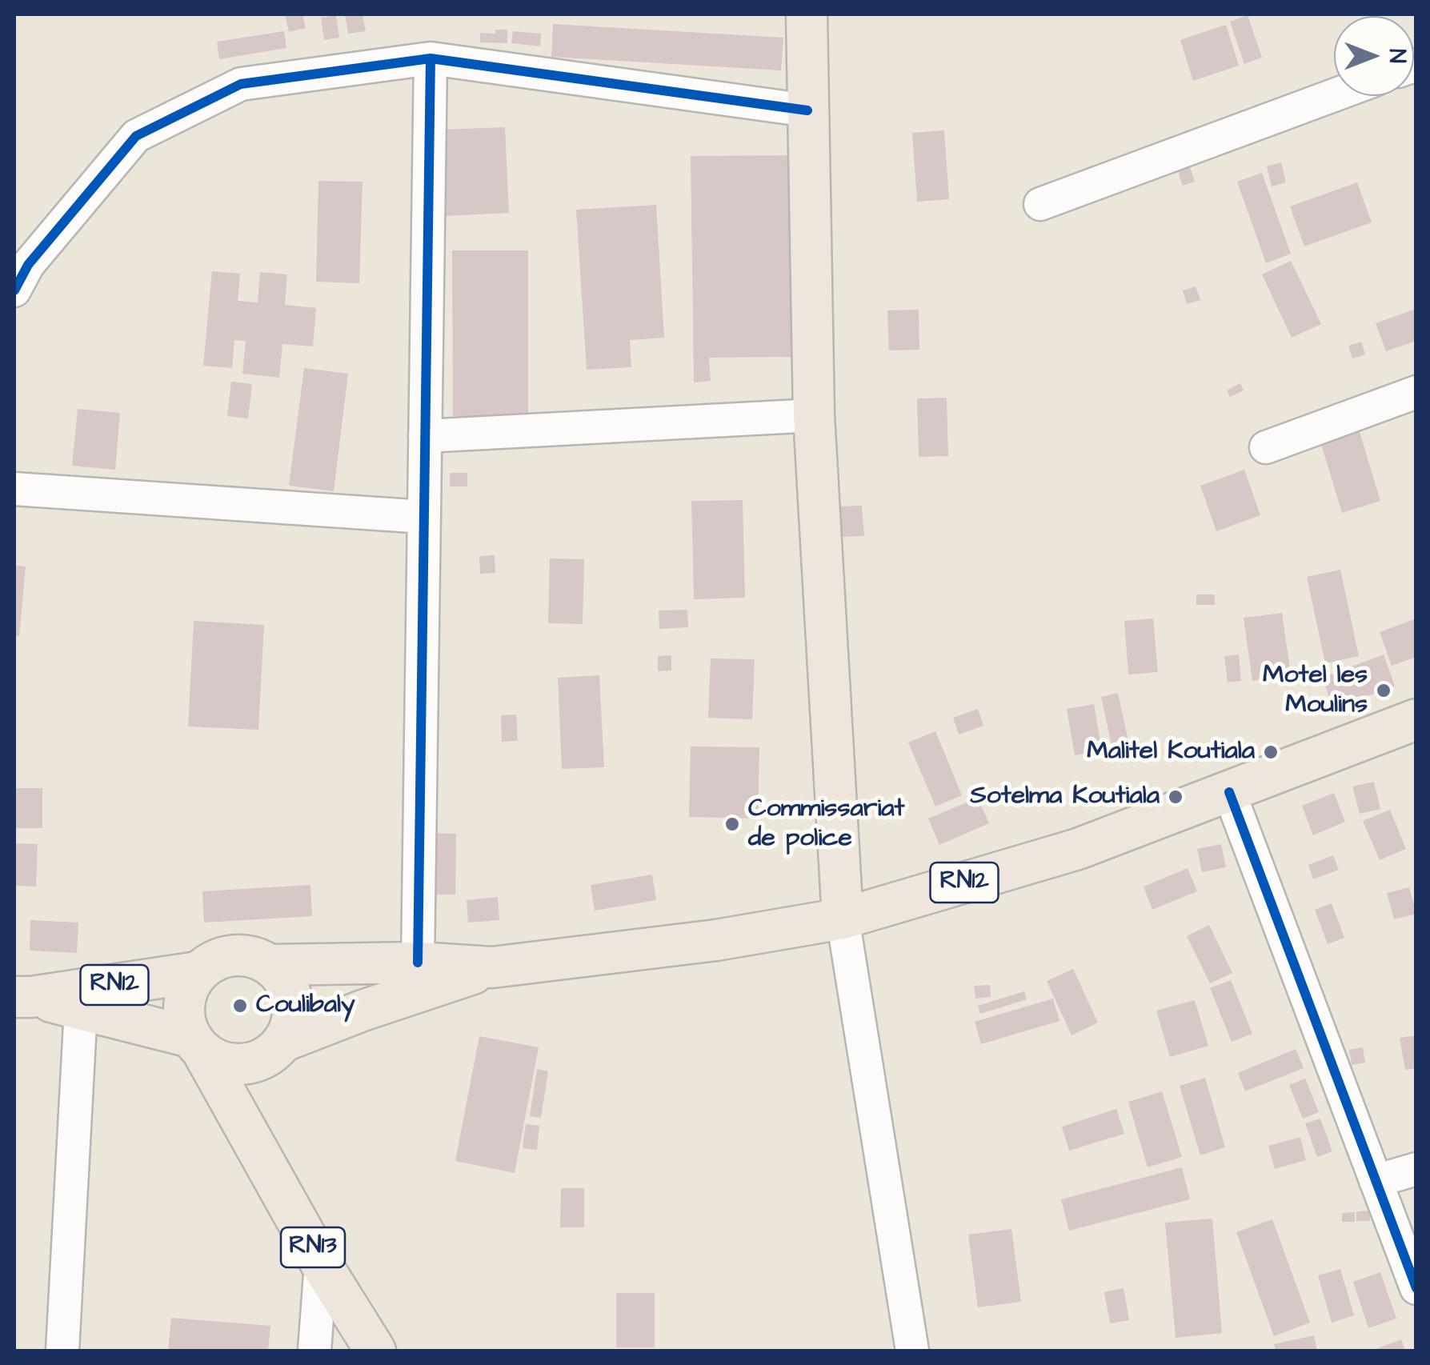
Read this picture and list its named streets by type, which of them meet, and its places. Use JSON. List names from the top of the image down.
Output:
{
  "streets": {
    "main road": ["RN12", "RN13"]
  },
  "crossings": [
    ["RN12", "RN13"]
  ],
  "places": [
    "Motel les Moulins",
    "Malitel Koutiala",
    "Sotelma Koutiala",
    "Commissariat de police",
    "Coulibaly"
  ],
  "north": "right"
}
